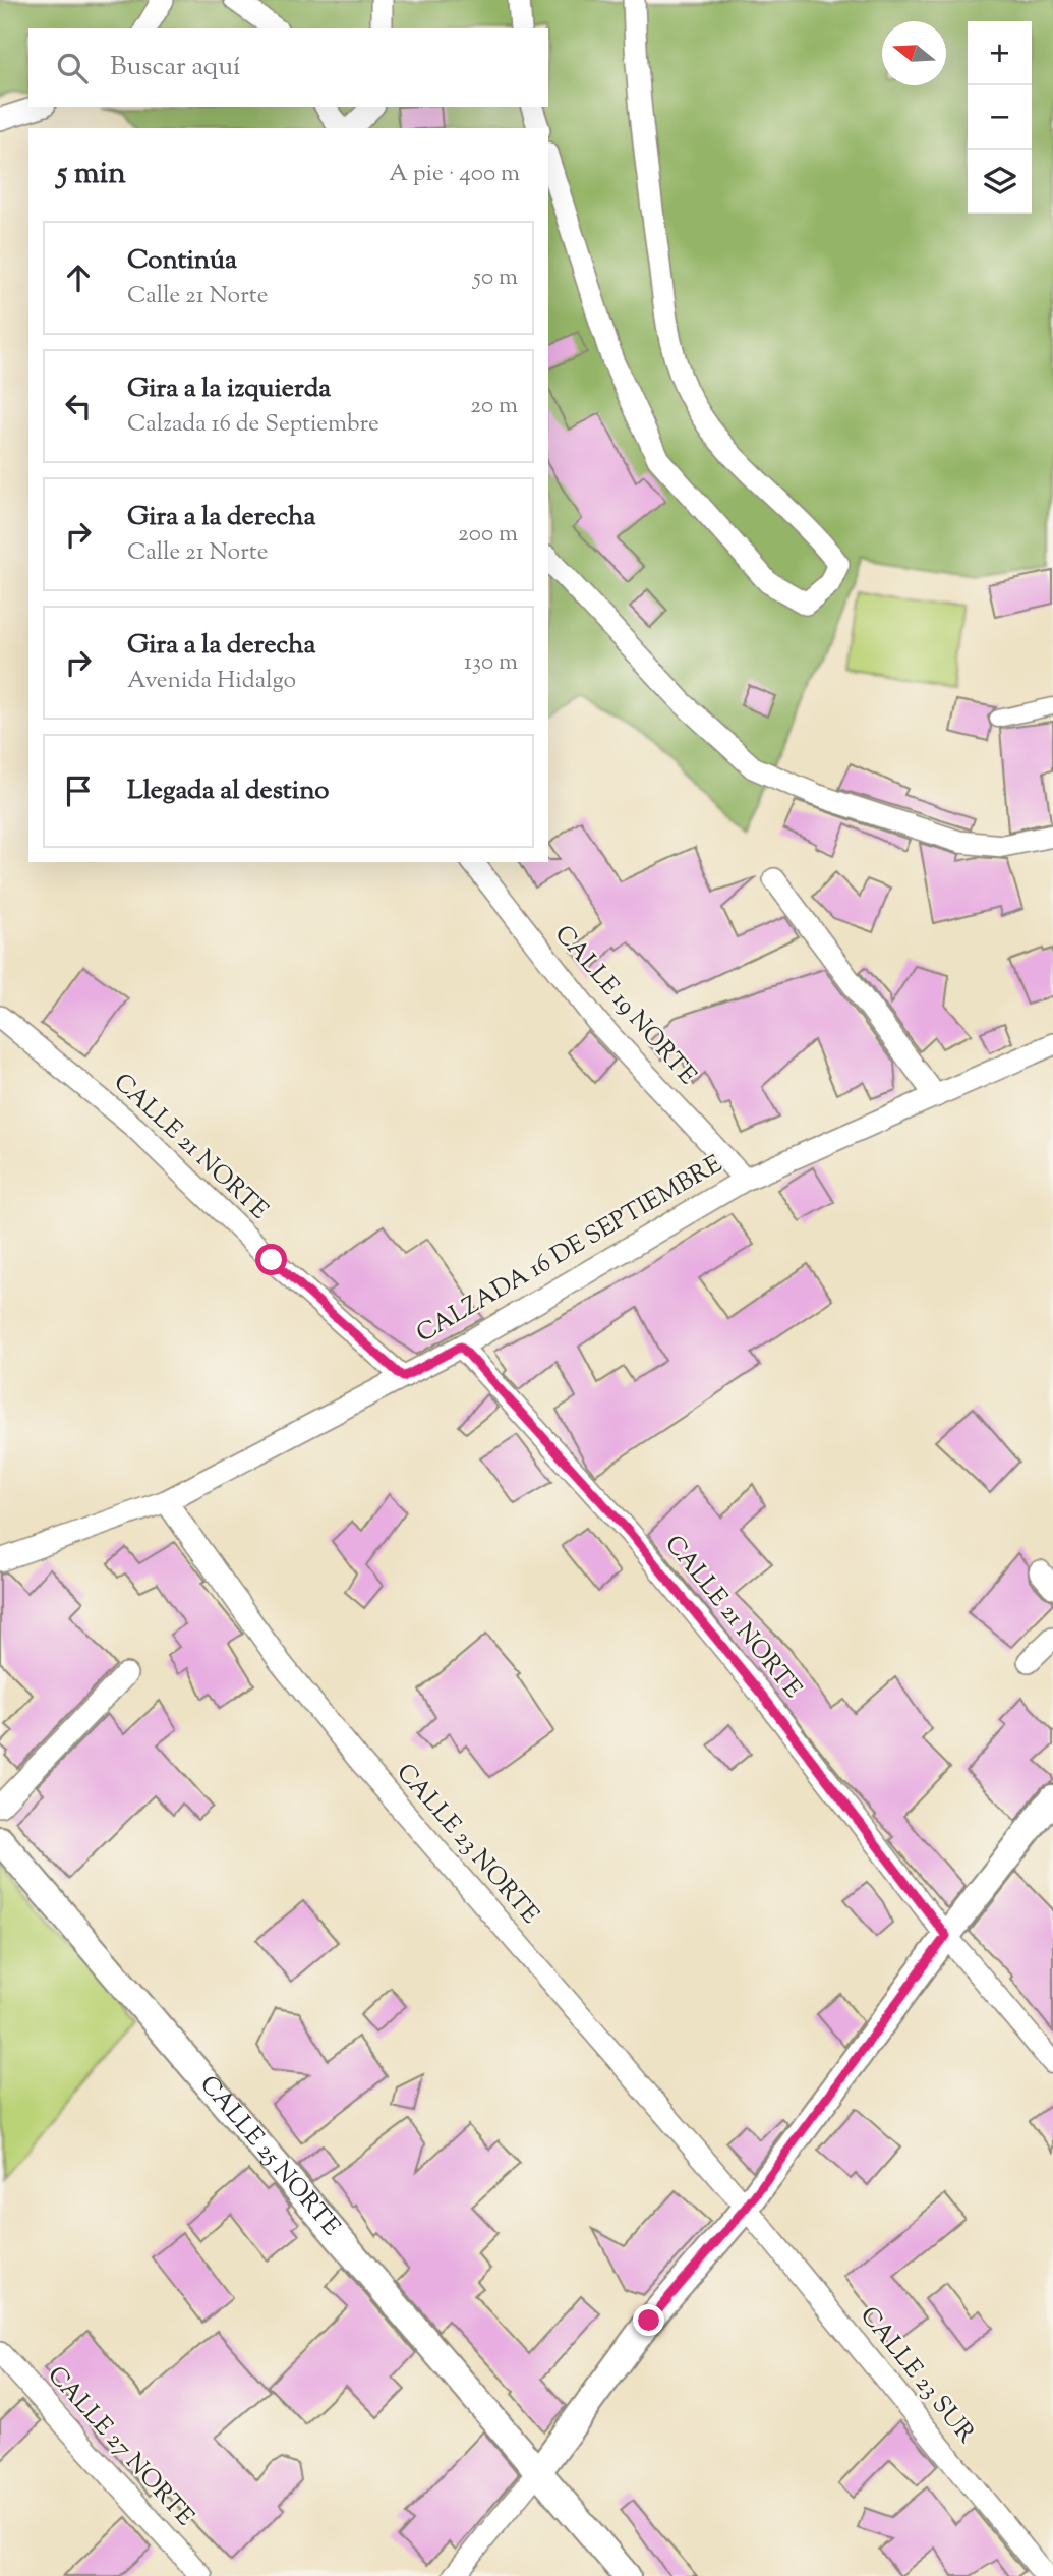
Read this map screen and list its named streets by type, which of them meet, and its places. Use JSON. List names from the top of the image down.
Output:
{
  "streets": {
    "street": [
      "CALLE 19 NORTE",
      "CALLE 21 NORTE",
      "CALZADA 16 DE SEPTIEMBRE",
      "CALLE 23 NORTE",
      "CALLE 25 NORTE",
      "CALLE 23 SUR",
      "CALLE 27 NORTE"
    ]
  },
  "crossings": [
    ["CALLE 19 NORTE", "CALZADA 16 DE SEPTIEMBRE"],
    ["CALLE 21 NORTE", "CALZADA 16 DE SEPTIEMBRE"],
    ["CALZADA 16 DE SEPTIEMBRE", "CALLE 23 NORTE"],
    ["CALLE 23 NORTE", "CALLE 23 SUR"]
  ],
  "north": "left",
  "page": {
    "map_buttons": ["+", "−"],
    "search": "Buscar aquí",
    "heading": ["5 min", "A pie · 400 m"],
    "list": [
      ["Continúa", "Calle 21 Norte", "50 m"],
      ["Gira a la izquierda", "Calzada 16 de Septiembre", "20 m"],
      ["Gira a la derecha", "Calle 21 Norte", "200 m"],
      ["Gira a la derecha", "Avenida Hidalgo", "130 m"],
      "Llegada al destino"
    ]
  }
}
